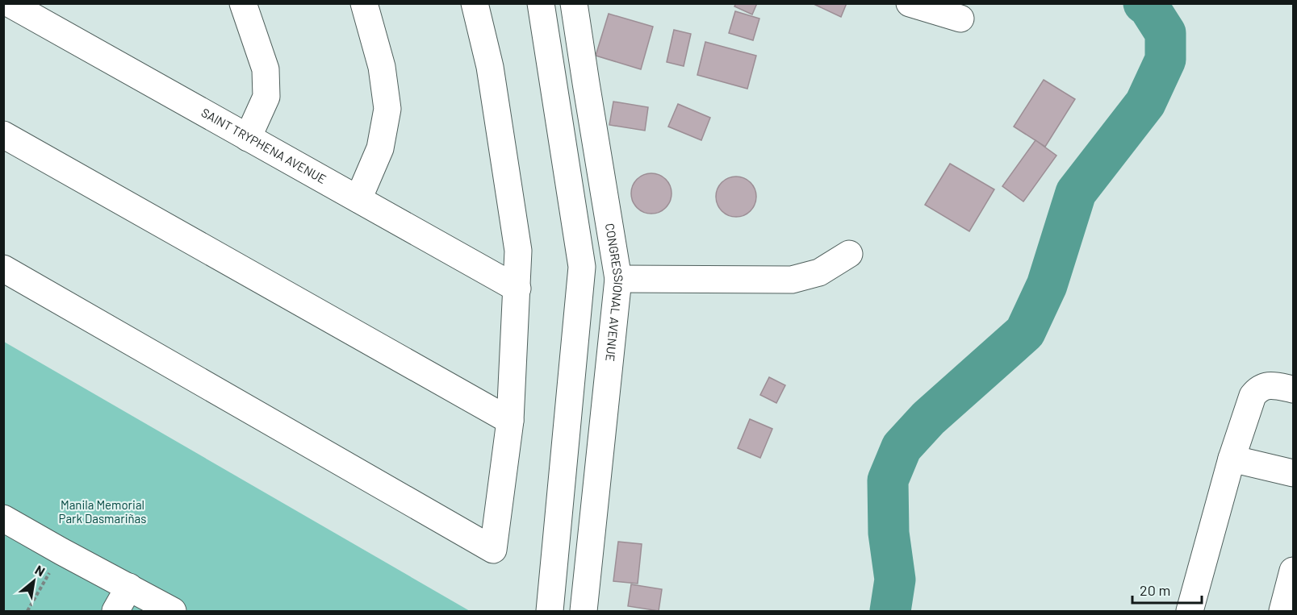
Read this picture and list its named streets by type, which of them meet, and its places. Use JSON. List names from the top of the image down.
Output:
{
  "streets": {
    "street": ["SAINT TRYPHENA AVENUE", "CONGRESSIONAL AVENUE"]
  },
  "parks": ["Manila Memorial Park Dasmariñas"],
  "scale_bar": "20 m",
  "north": "top right"
}
